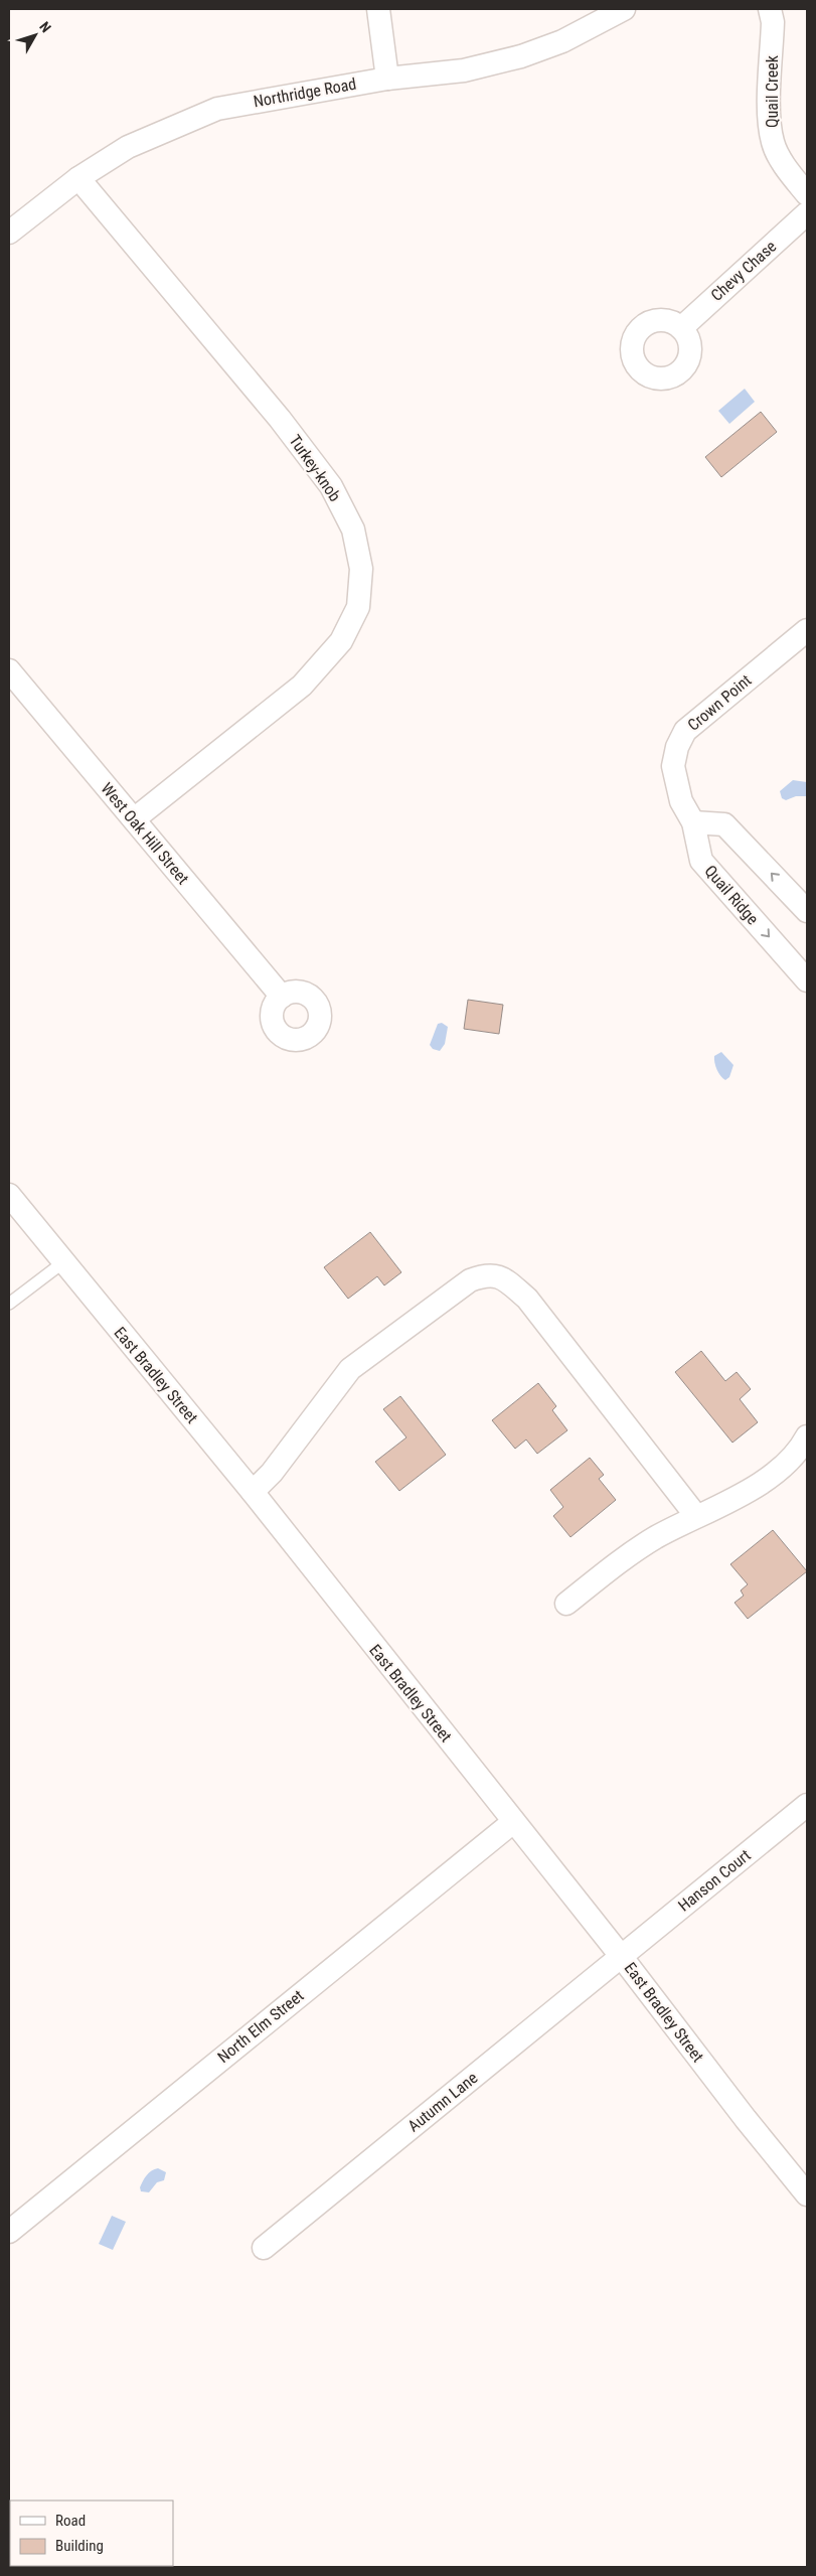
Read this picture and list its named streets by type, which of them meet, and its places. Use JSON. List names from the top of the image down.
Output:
{
  "streets": {
    "street": [
      "Quail Creek",
      "Northridge Road",
      "Chevy Chase",
      "Turkey-knob",
      "Crown Point",
      "West Oak Hill Street",
      "Quail Ridge",
      "East Bradley Street",
      "Hanson Court",
      "North Elm Street",
      "Autumn Lane"
    ]
  },
  "crossings": [
    ["Northridge Road", "Turkey-knob"],
    ["Turkey-knob", "West Oak Hill Street"],
    ["Crown Point", "Quail Ridge"],
    ["East Bradley Street", "Hanson Court"],
    ["East Bradley Street", "North Elm Street"],
    ["East Bradley Street", "Autumn Lane"],
    ["Hanson Court", "Autumn Lane"]
  ],
  "legend": ["Road", "Building"],
  "north": "top right"
}
